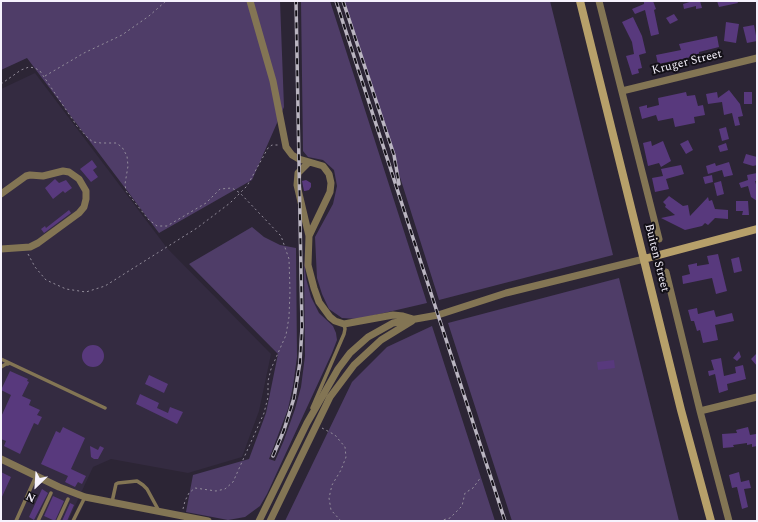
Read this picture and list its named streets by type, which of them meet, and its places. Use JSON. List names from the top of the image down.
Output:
{
  "streets": {
    "street": ["Kruger Street", "Buiten Street"]
  },
  "crossings": [
    ["Kruger Street", "Buiten Street"]
  ],
  "north": "bottom left"
}
